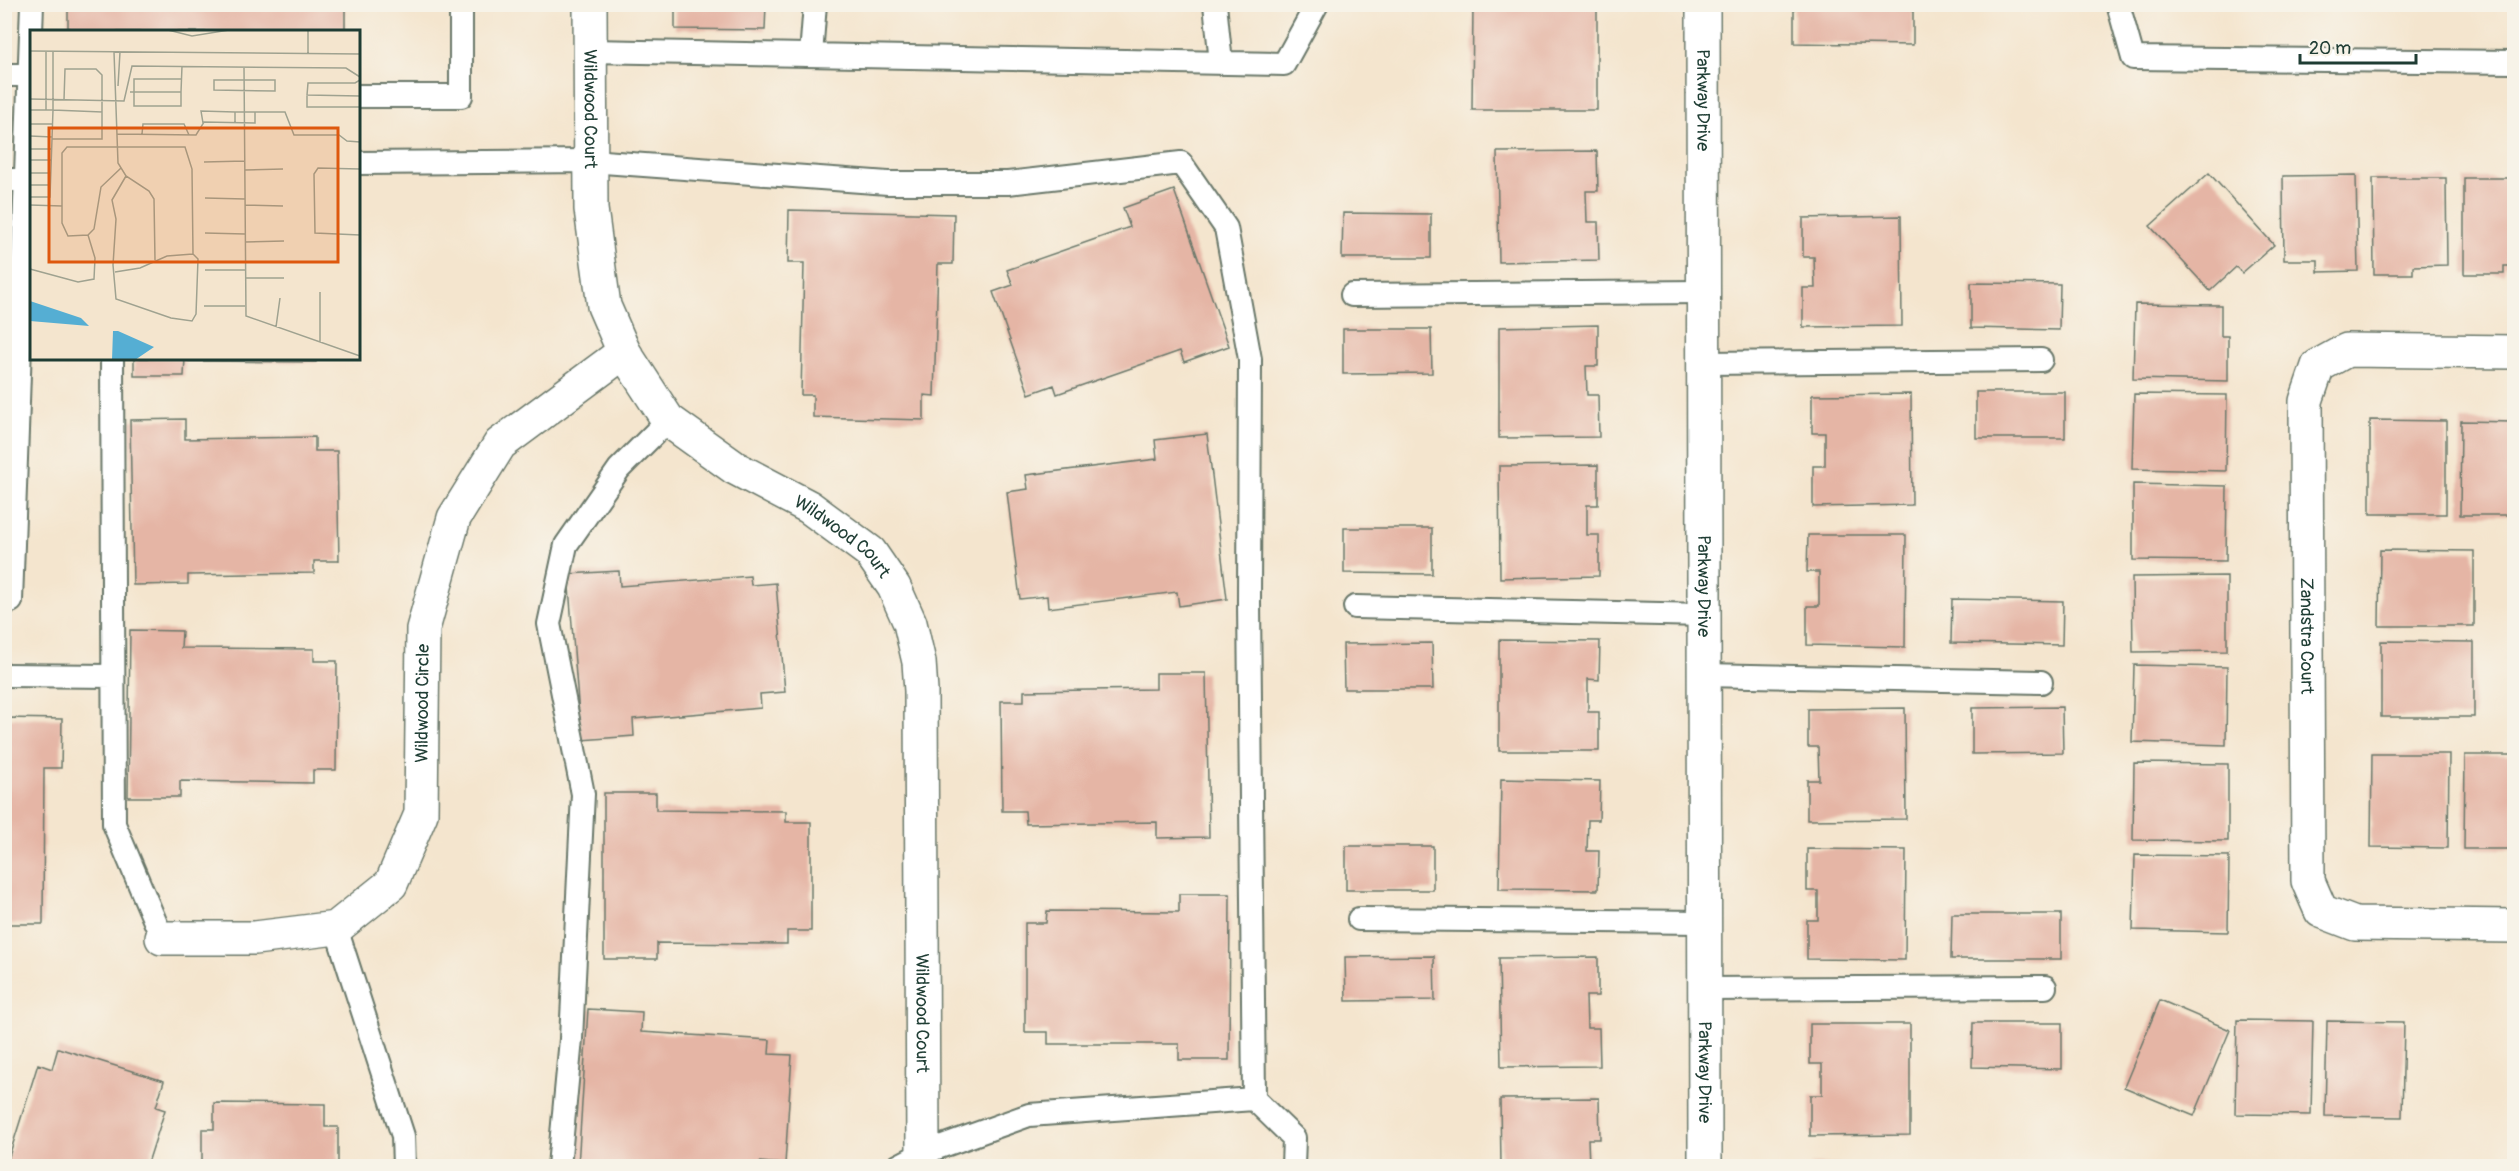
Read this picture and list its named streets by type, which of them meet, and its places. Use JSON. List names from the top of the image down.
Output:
{
  "streets": {
    "street": [
      "Parkway Drive",
      "Wildwood Court",
      "Zandstra Court",
      "Wildwood Circle"
    ]
  },
  "crossings": [
    ["Wildwood Court", "Wildwood Circle"]
  ],
  "scale_bar": "20 m"
}
